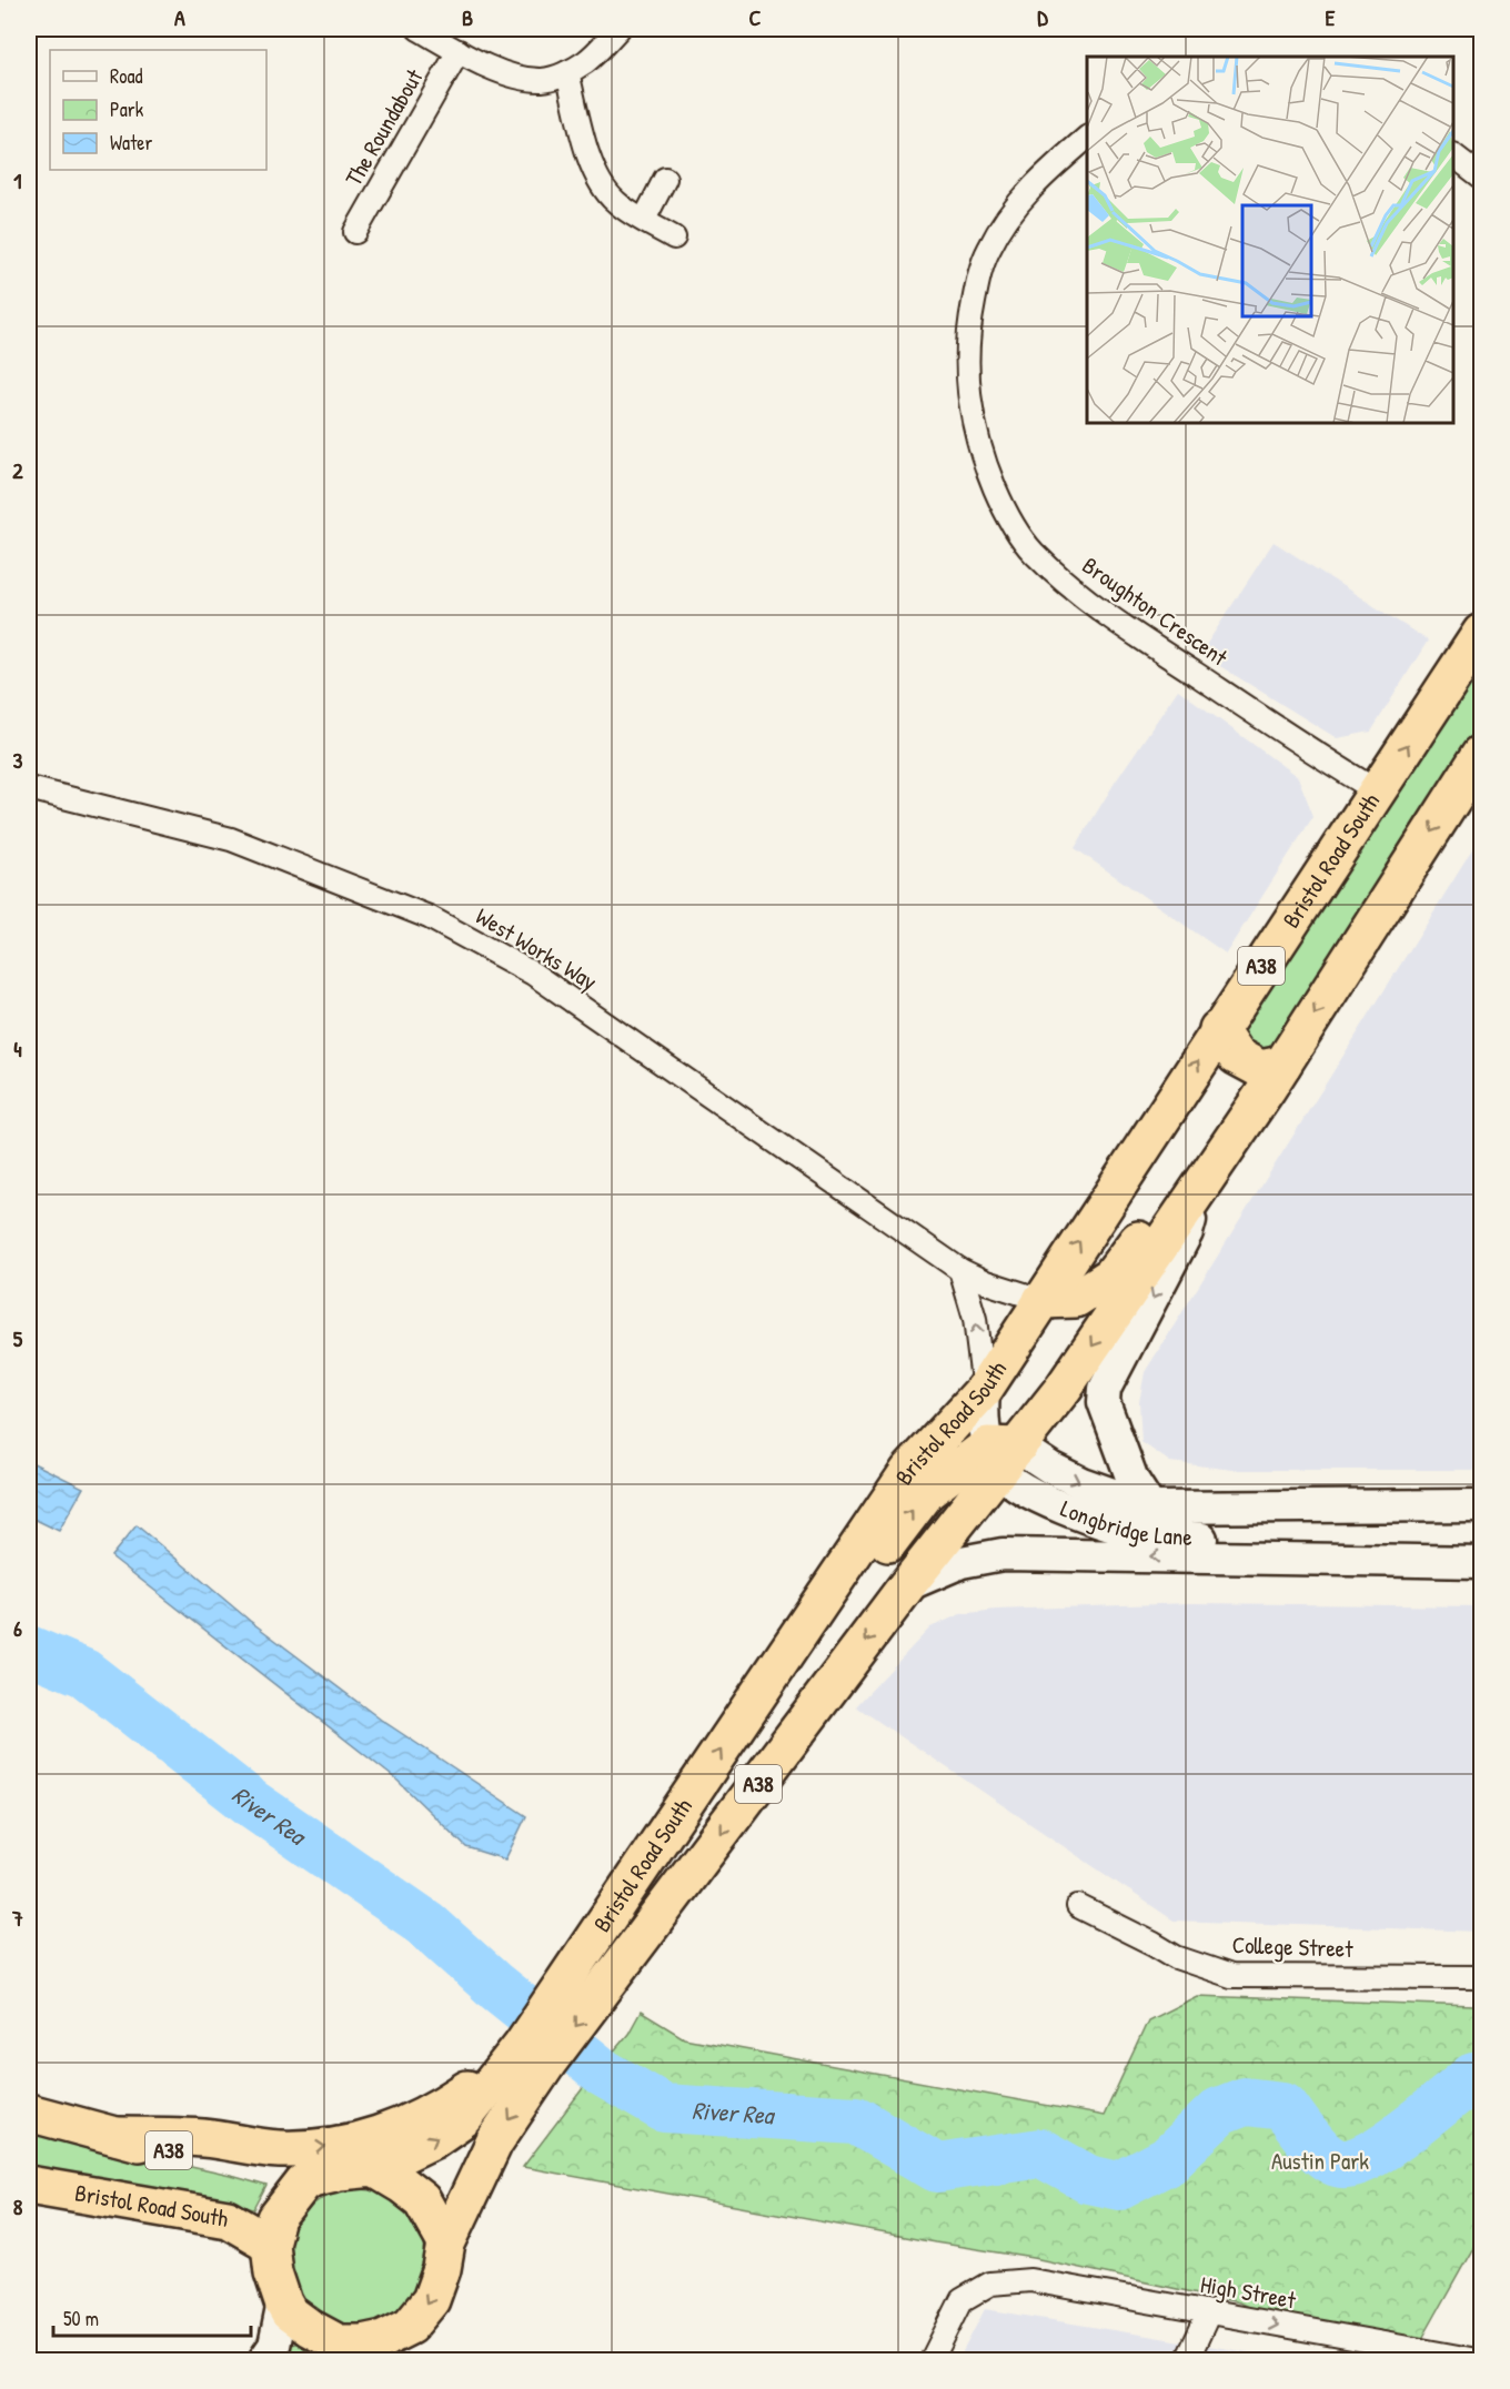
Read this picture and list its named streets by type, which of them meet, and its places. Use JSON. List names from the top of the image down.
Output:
{
  "streets": {
    "highway": ["Bristol Road South", "A38"],
    "street": [
      "The Roundabout",
      "Broughton Crescent",
      "West Works Way",
      "Longbridge Lane",
      "College Street",
      "High Street"
    ]
  },
  "crossings": [
    ["Broughton Crescent", "Bristol Road South"],
    ["Bristol Road South", "West Works Way"],
    ["Bristol Road South", "A38"],
    ["Bristol Road South", "Longbridge Lane"]
  ],
  "one_way": ["High Street"],
  "water": ["River Rea"],
  "parks": ["Austin Park"],
  "legend": ["Road", "Park", "Water"],
  "scale_bar": "50 m",
  "grid": {
    "columns": [
      "A",
      "B",
      "C",
      "D",
      "E"
    ],
    "rows": [
      "1",
      "2",
      "3",
      "4",
      "5",
      "6",
      "7",
      "8"
    ]
  }
}
